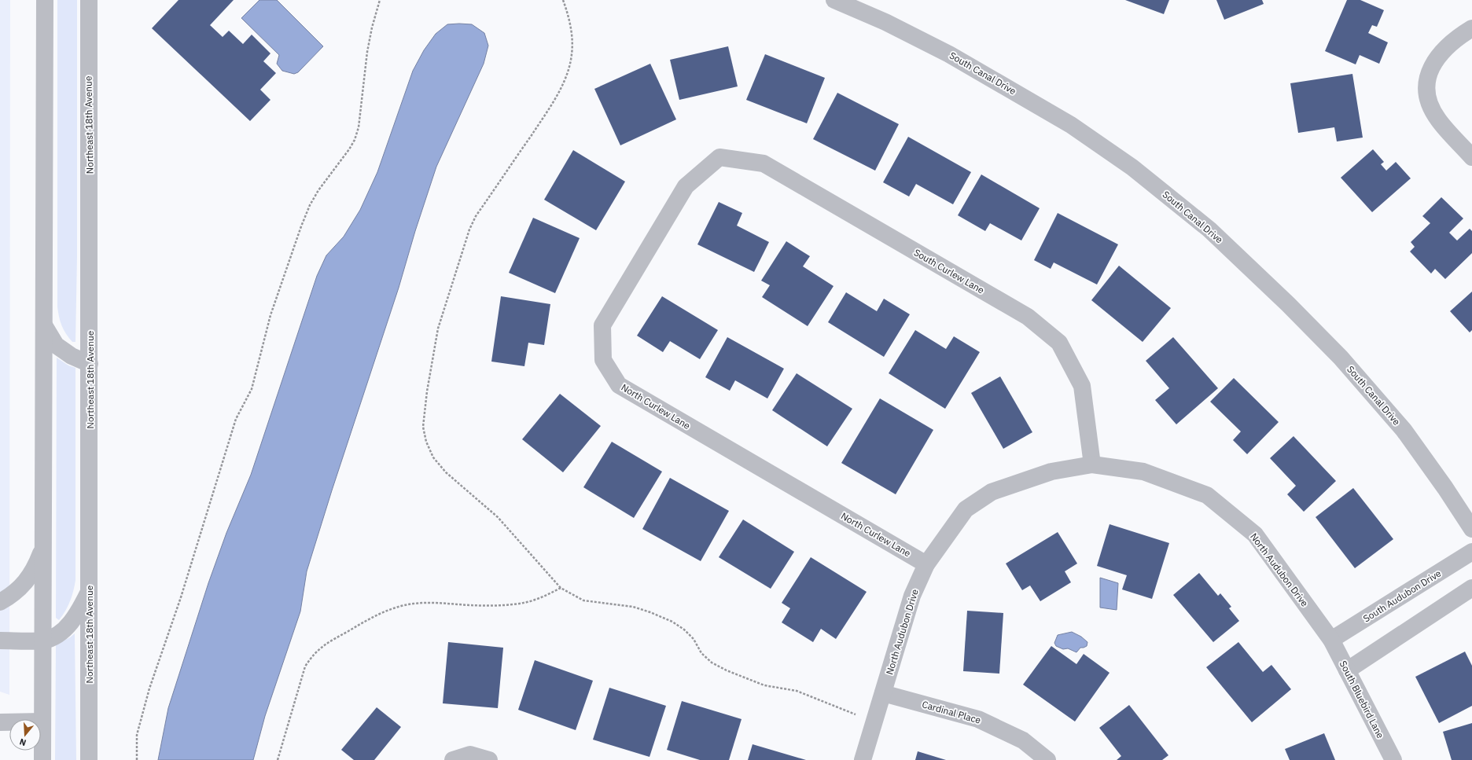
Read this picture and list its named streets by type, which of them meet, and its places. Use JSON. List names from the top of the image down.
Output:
{
  "streets": {
    "street": [
      "South Canal Drive",
      "Northeast 18th Avenue",
      "South Curlew Lane",
      "North Curlew Lane",
      "North Audubon Drive",
      "South Audubon Drive",
      "South Bluebird Lane",
      "Cardinal Place"
    ]
  },
  "crossings": [
    ["South Curlew Lane", "North Curlew Lane"],
    ["South Curlew Lane", "North Audubon Drive"],
    ["North Curlew Lane", "North Audubon Drive"],
    ["North Audubon Drive", "South Audubon Drive"],
    ["North Audubon Drive", "South Bluebird Lane"],
    ["North Audubon Drive", "Cardinal Place"],
    ["South Audubon Drive", "South Bluebird Lane"]
  ],
  "north": "bottom"
}
